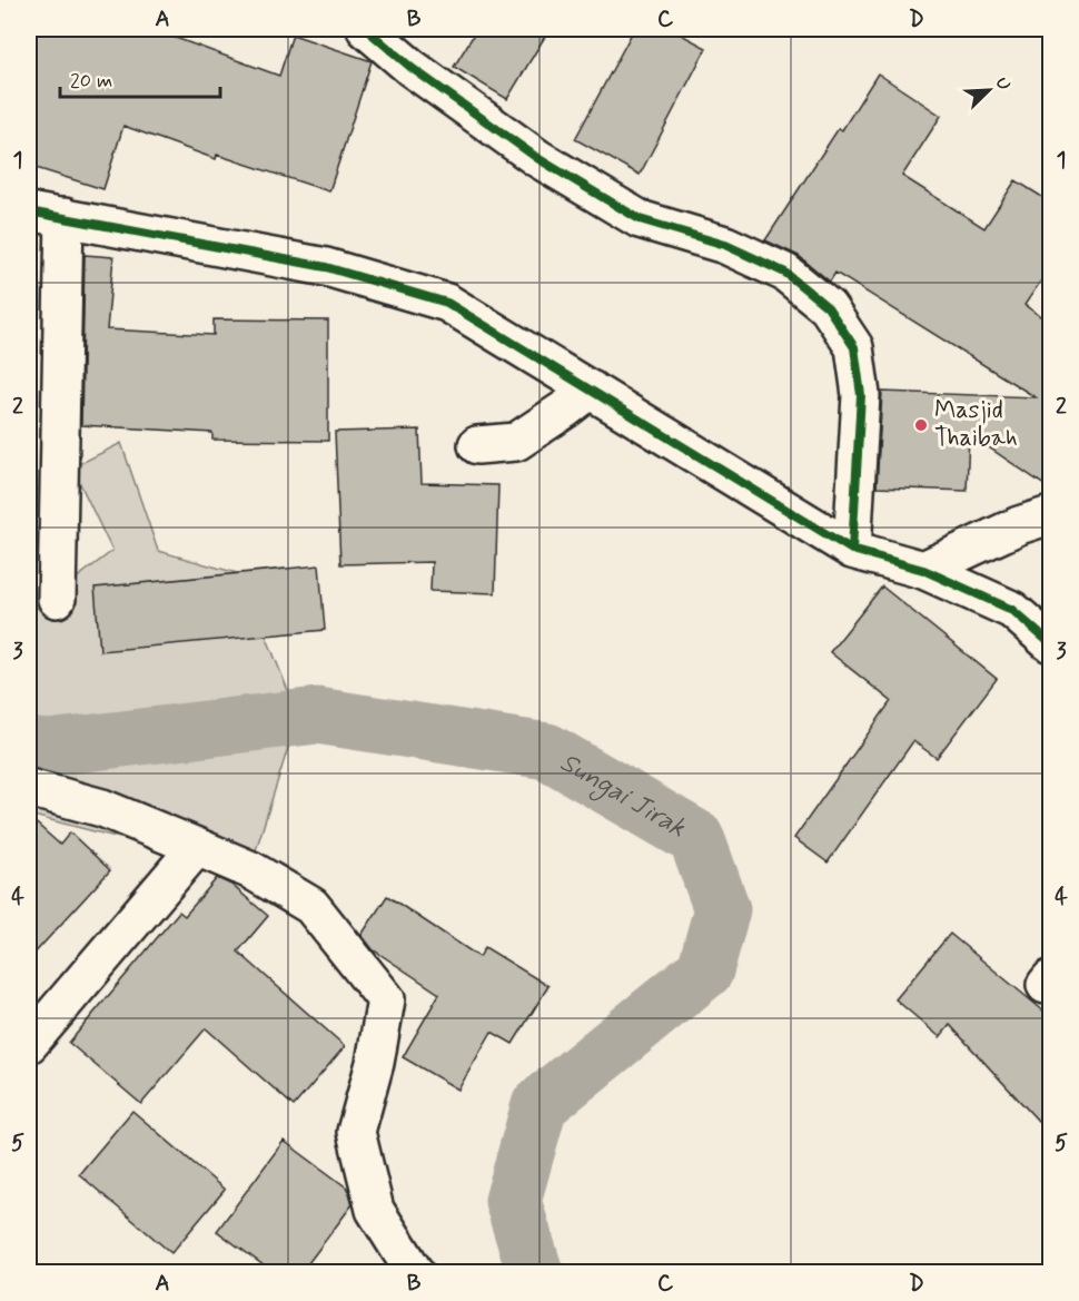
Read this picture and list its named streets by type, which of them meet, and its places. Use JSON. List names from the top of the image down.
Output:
{
  "water": ["Sungai Jirak"],
  "places": ["Masjid Thaibah"],
  "scale_bar": "20 m",
  "north": "top right",
  "grid": {
    "columns": [
      "A",
      "B",
      "C",
      "D"
    ],
    "rows": [
      "1",
      "2",
      "3",
      "4",
      "5"
    ]
  }
}
